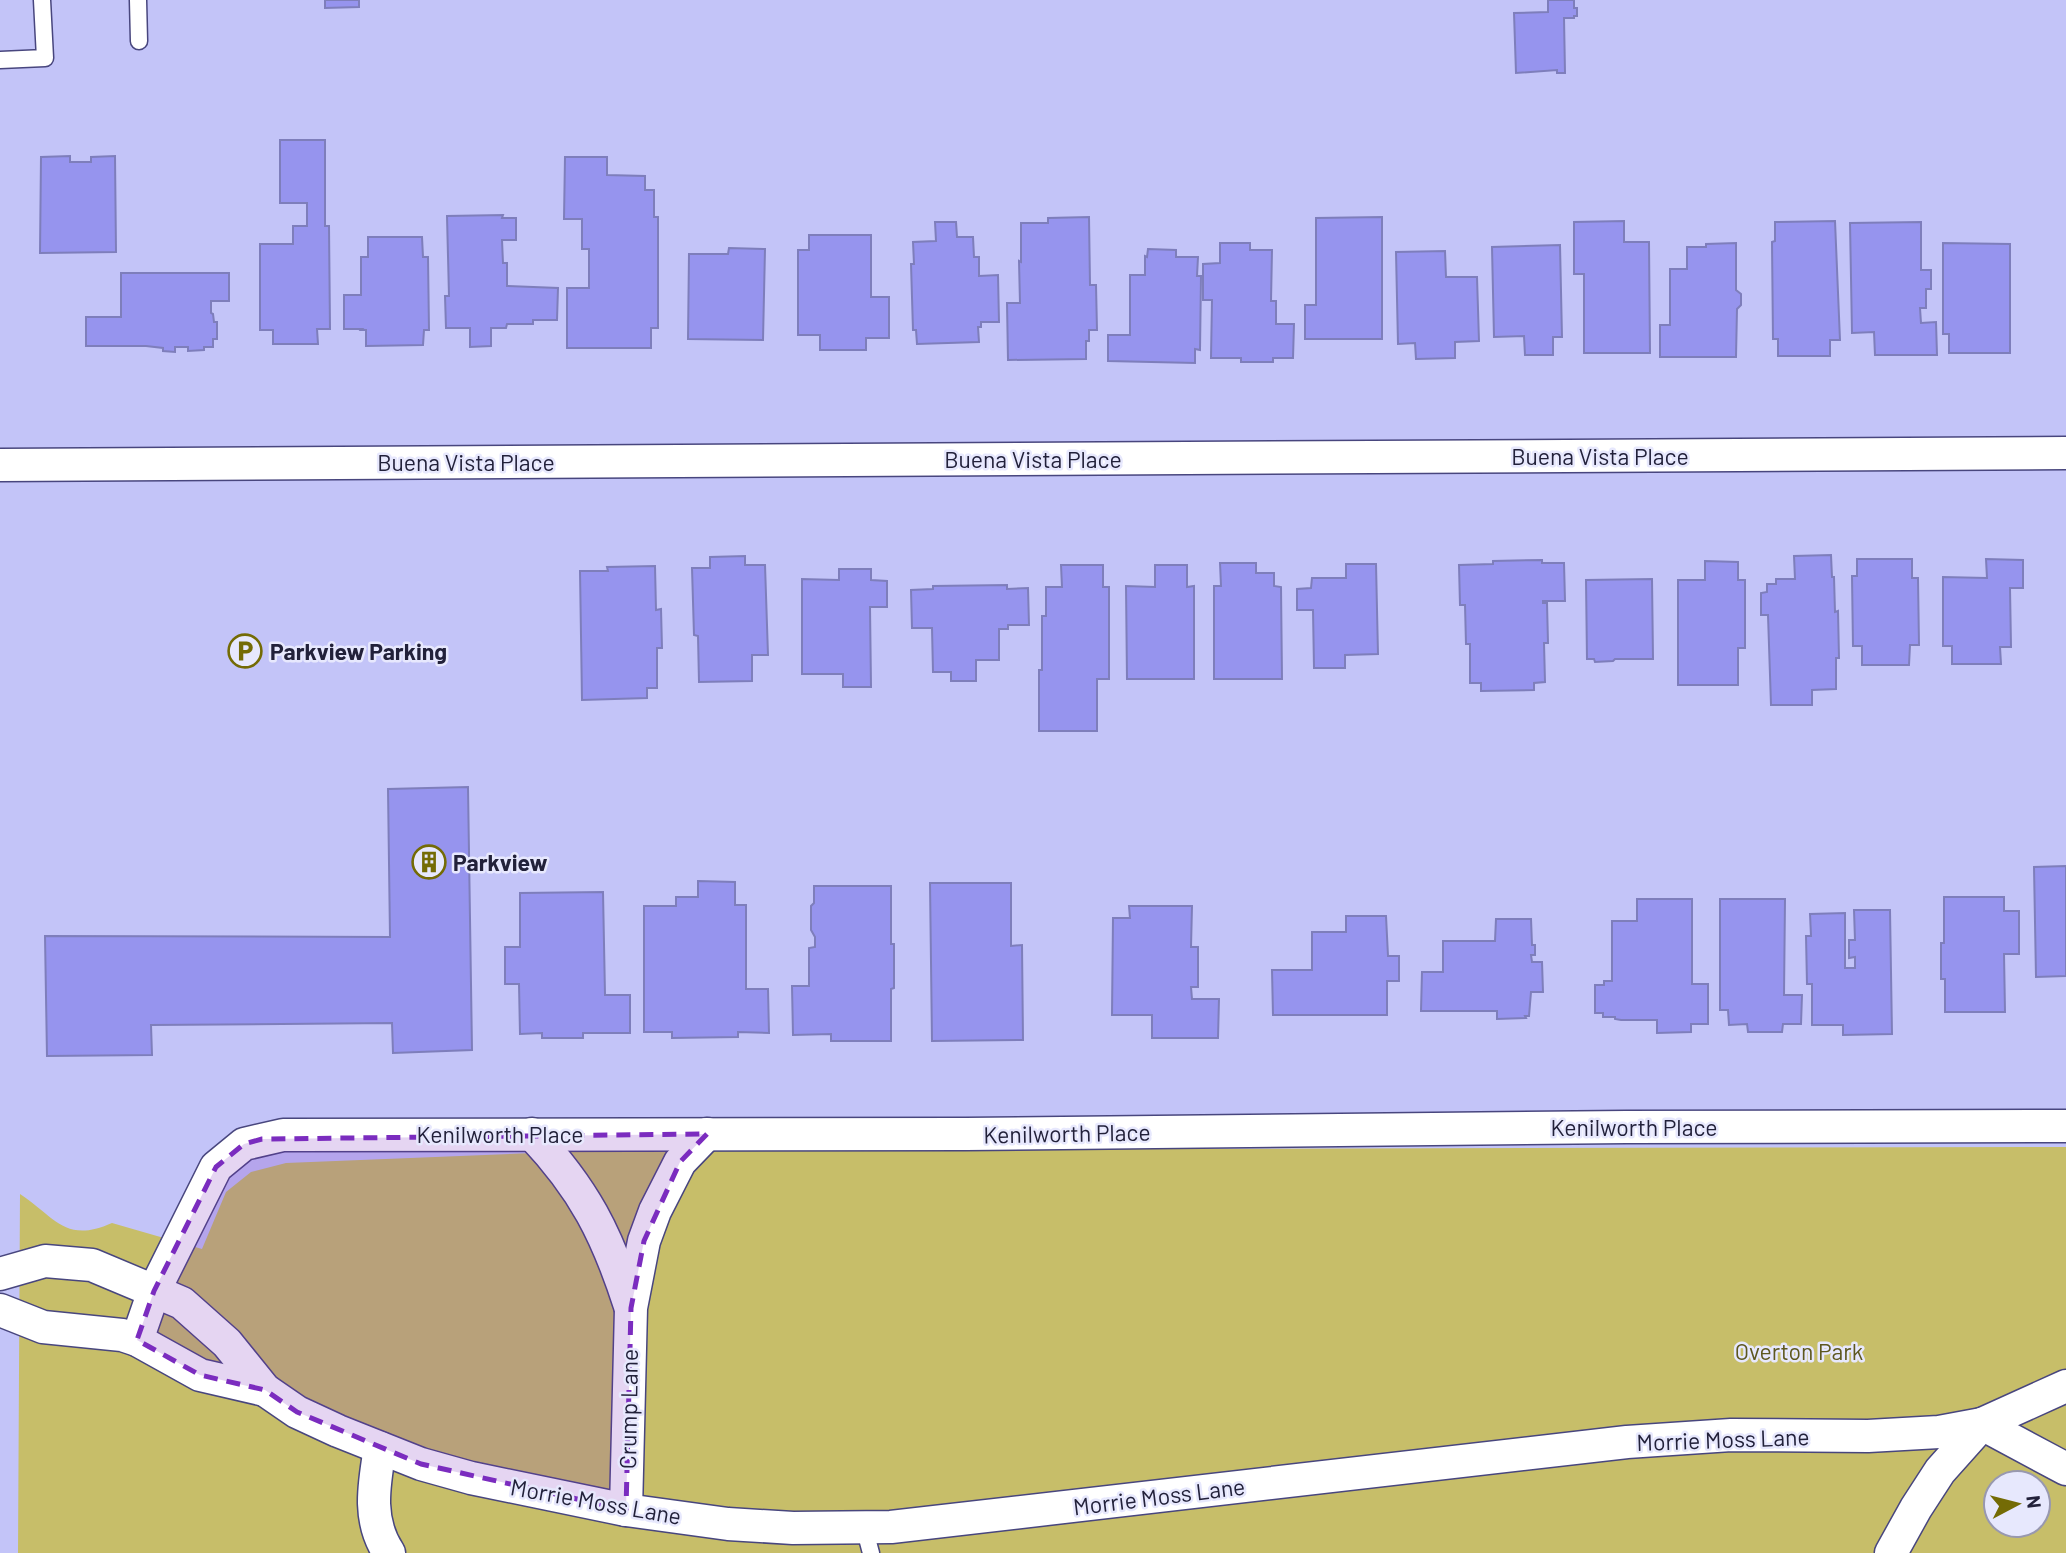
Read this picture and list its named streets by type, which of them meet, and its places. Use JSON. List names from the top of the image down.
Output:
{
  "streets": {
    "street": [
      "Buena Vista Place",
      "Kenilworth Place",
      "Crump Lane",
      "Morrie Moss Lane"
    ]
  },
  "crossings": [
    ["Kenilworth Place", "Crump Lane"],
    ["Kenilworth Place", "Morrie Moss Lane"],
    ["Crump Lane", "Morrie Moss Lane"]
  ],
  "parks": ["Overton Park"],
  "places": {
    "parking": ["Parkview Parking"],
    "building": ["Parkview"]
  },
  "north": "right"
}
